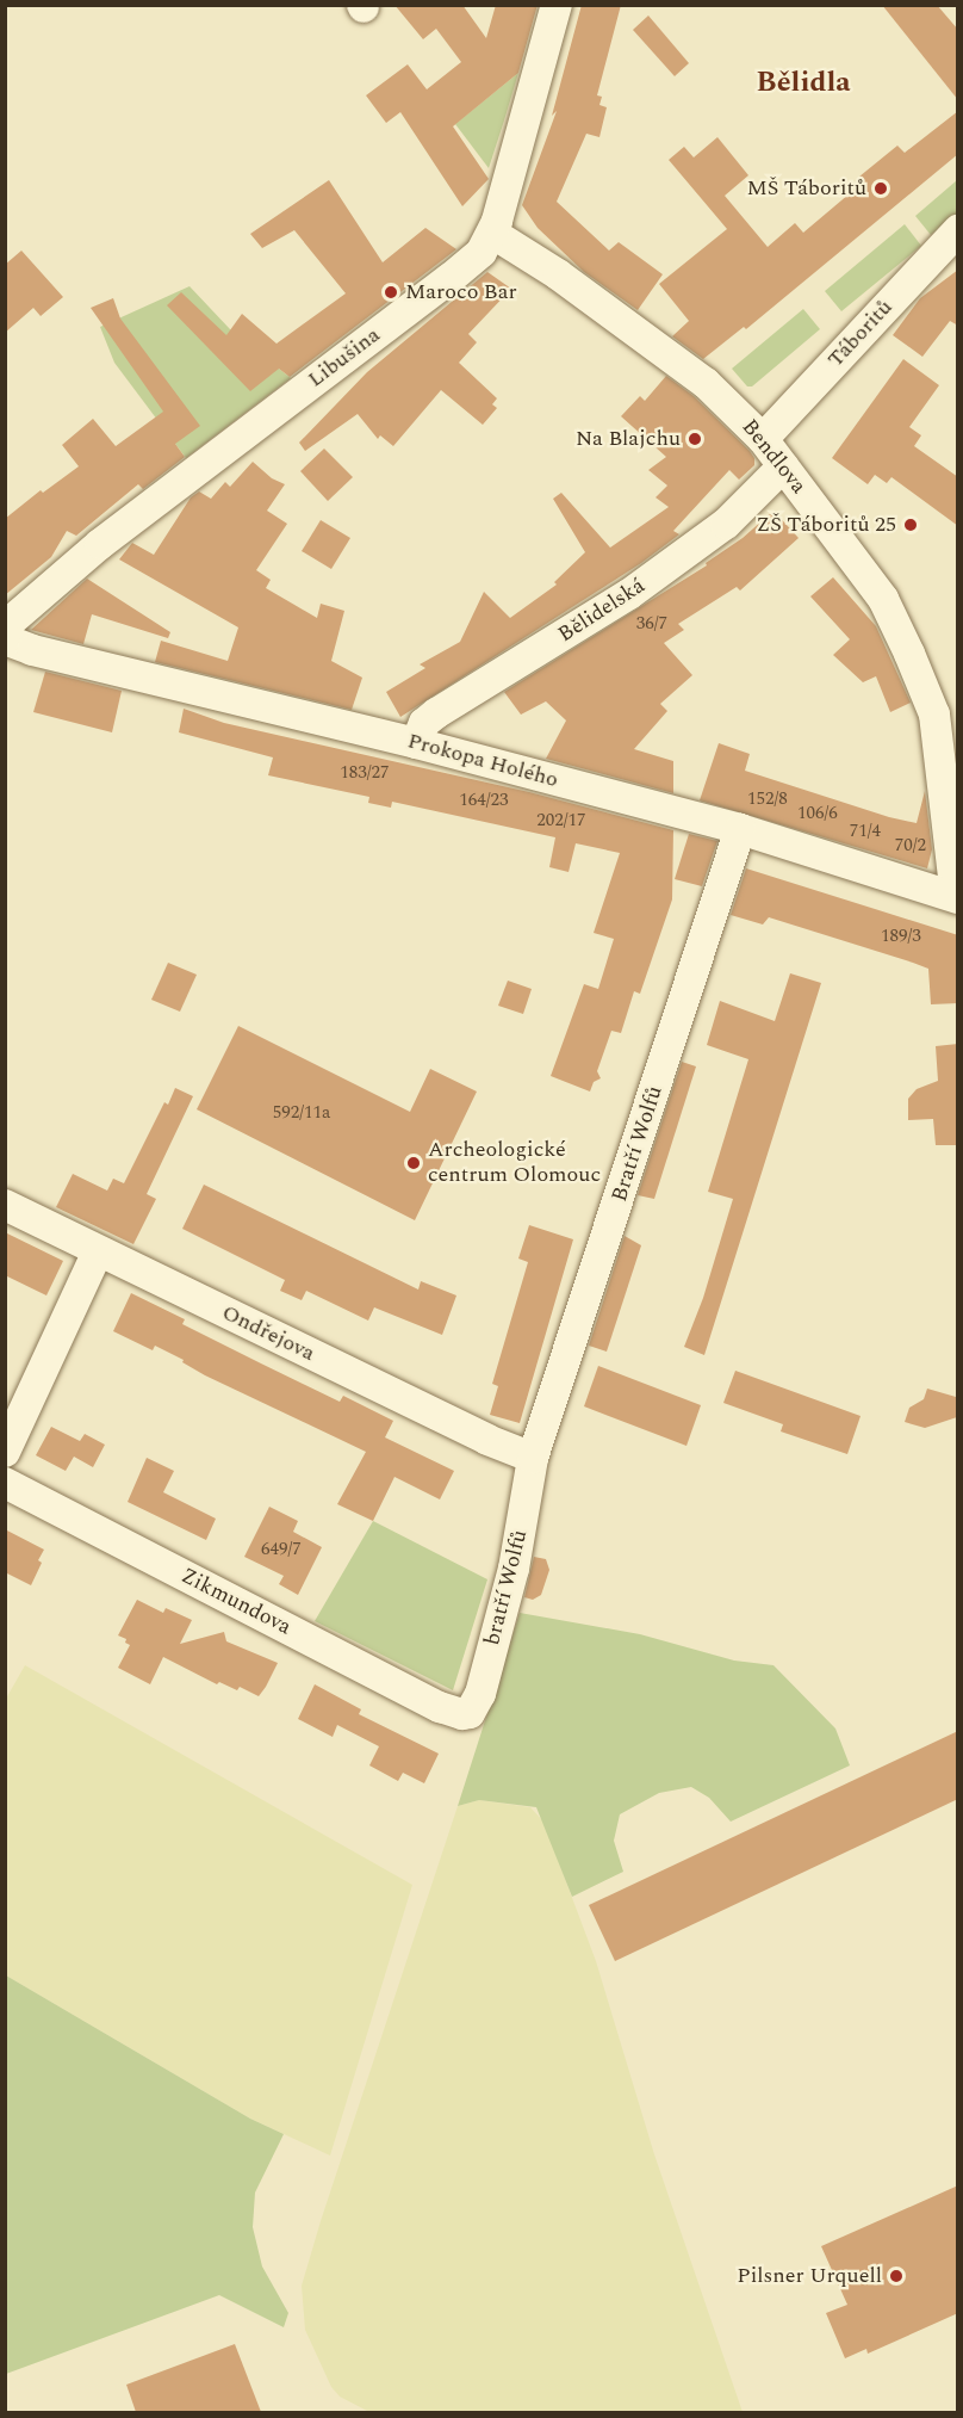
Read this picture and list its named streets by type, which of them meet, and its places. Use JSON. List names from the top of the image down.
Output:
{
  "streets": {
    "street": [
      "Táboritů",
      "Libušina",
      "Bendlova",
      "Bělidelská",
      "Prokopa Holého",
      "Bratří Wolfů",
      "Ondřejova",
      "bratří Wolfů",
      "Zikmundova"
    ]
  },
  "crossings": [
    ["Táboritů", "Bendlova"],
    ["Libušina", "Bendlova"],
    ["Bendlova", "Bělidelská"],
    ["Bendlova", "Prokopa Holého"],
    ["Bělidelská", "Prokopa Holého"],
    ["Prokopa Holého", "Bratří Wolfů"],
    ["Bratří Wolfů", "Ondřejova"],
    ["Bratří Wolfů", "bratří Wolfů"],
    ["Ondřejova", "bratří Wolfů"],
    ["bratří Wolfů", "Zikmundova"]
  ],
  "districts": ["Bělidla"],
  "places": [
    "MŠ Táboritů",
    "Maroco Bar",
    "Na Blajchu",
    "ZŠ Táboritů 25",
    "Archeologické centrum Olomouc",
    "Pilsner Urquell"
  ],
  "house_numbers": [
    "36/7",
    "183/27",
    "152/8",
    "164/23",
    "106/6",
    "202/17",
    "71/4",
    "70/2",
    "189/3",
    "592/11a",
    "649/7"
  ]
}
